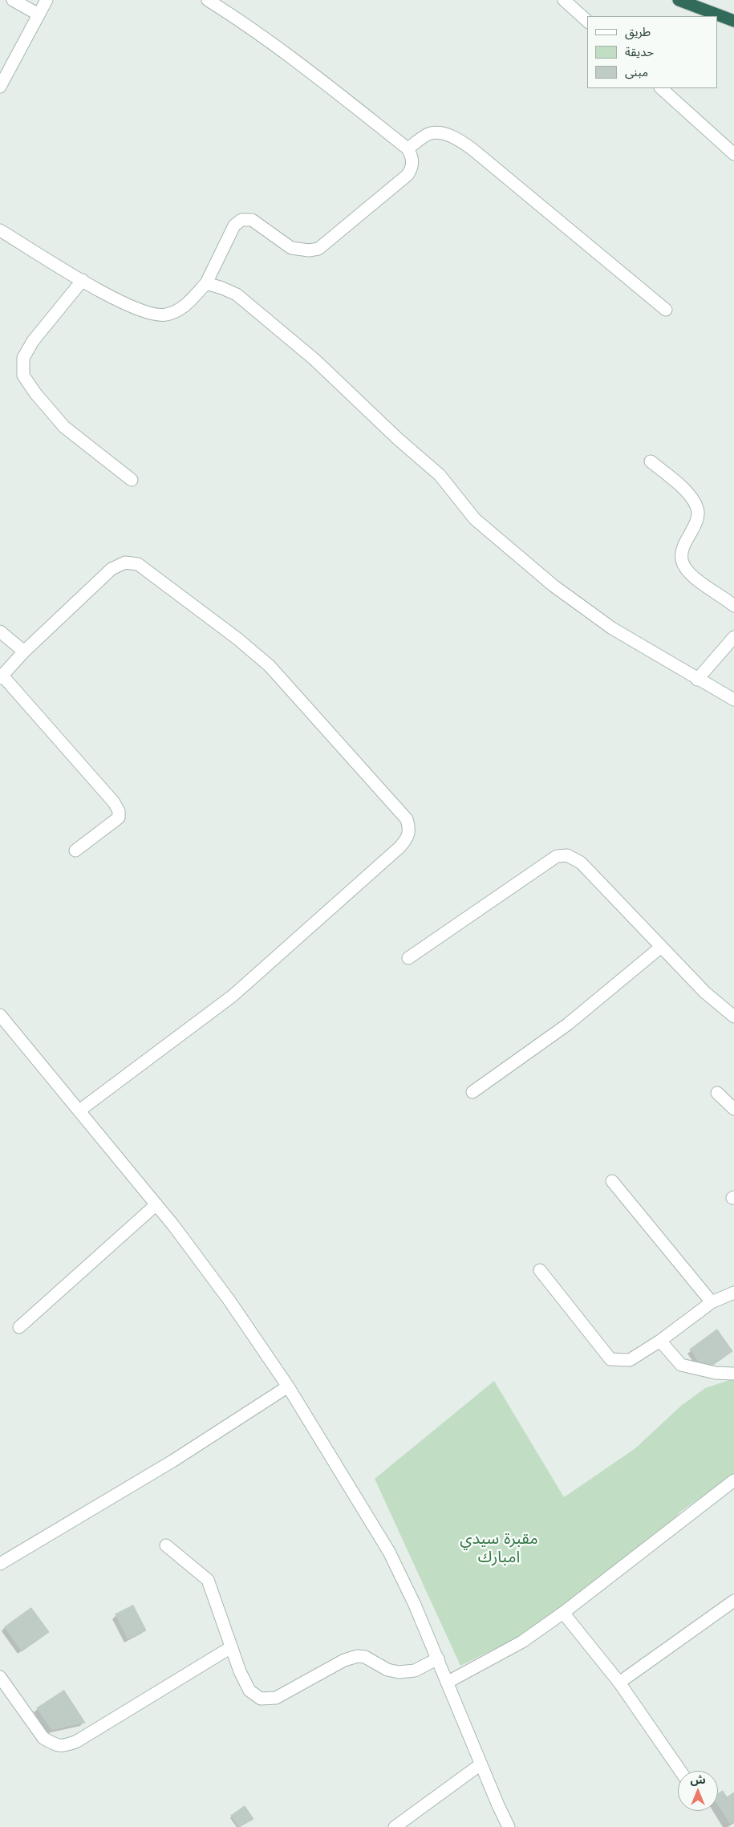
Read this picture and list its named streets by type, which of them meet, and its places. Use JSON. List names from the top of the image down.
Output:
{
  "parks": ["مقبرة سيدي امبارك"],
  "legend": ["طريق", "حديقة", "مبنى"],
  "north": "top"
}
